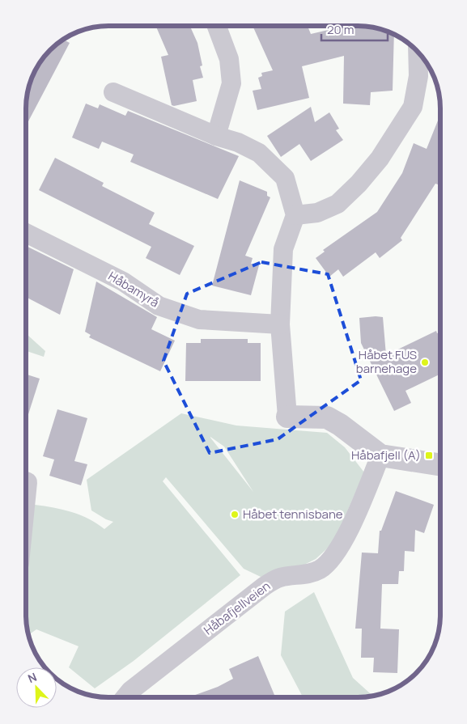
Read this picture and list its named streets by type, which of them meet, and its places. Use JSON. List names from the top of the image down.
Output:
{
  "streets": {
    "street": ["Håbamyrå", "Håbafjellveien"]
  },
  "places": {
    "other": ["Håbet FUS barnehage", "Håbet tennisbane"],
    "transit": ["Håbafjell (A)"]
  },
  "scale_bar": "20 m",
  "north": "top left"
}
